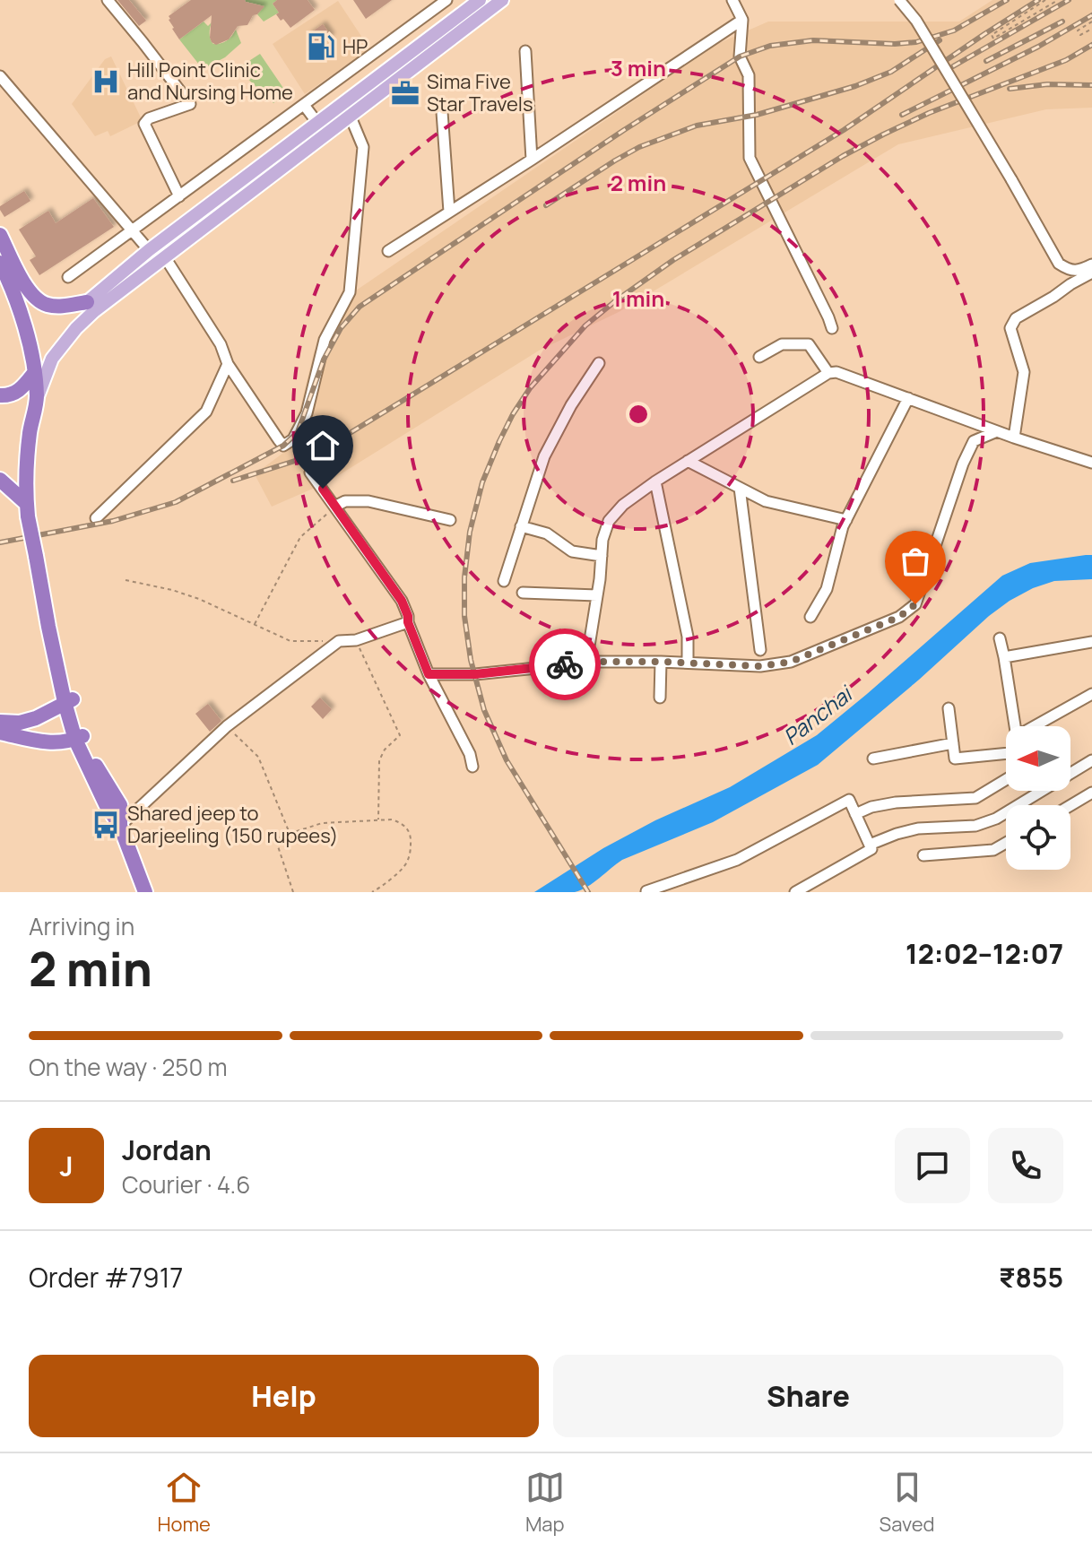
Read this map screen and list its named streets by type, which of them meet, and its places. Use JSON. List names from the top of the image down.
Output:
{
  "water": ["Panchai"],
  "places": {
    "fuel station": ["HP"],
    "hospital": ["Hill Point Clinic and Nursing Home"],
    "office": ["Sima Five Star Travels"],
    "bus stop": ["Shared jeep to Darjeeling (150 rupees)"]
  },
  "north": "left",
  "page": {
    "heading": ["2 min", "Arriving in", "12:02–12:07"],
    "panel": [
      "Jordan",
      "Courier · 4.6",
      "Order #7917",
      "₹855"
    ],
    "bar": "On the way · 250 m",
    "round": "J",
    "buttons": ["Help", "Share"],
    "tabs": ["Home", "Map", "Saved"]
  },
  "rings": ["3 min", "2 min", "1 min"]
}
